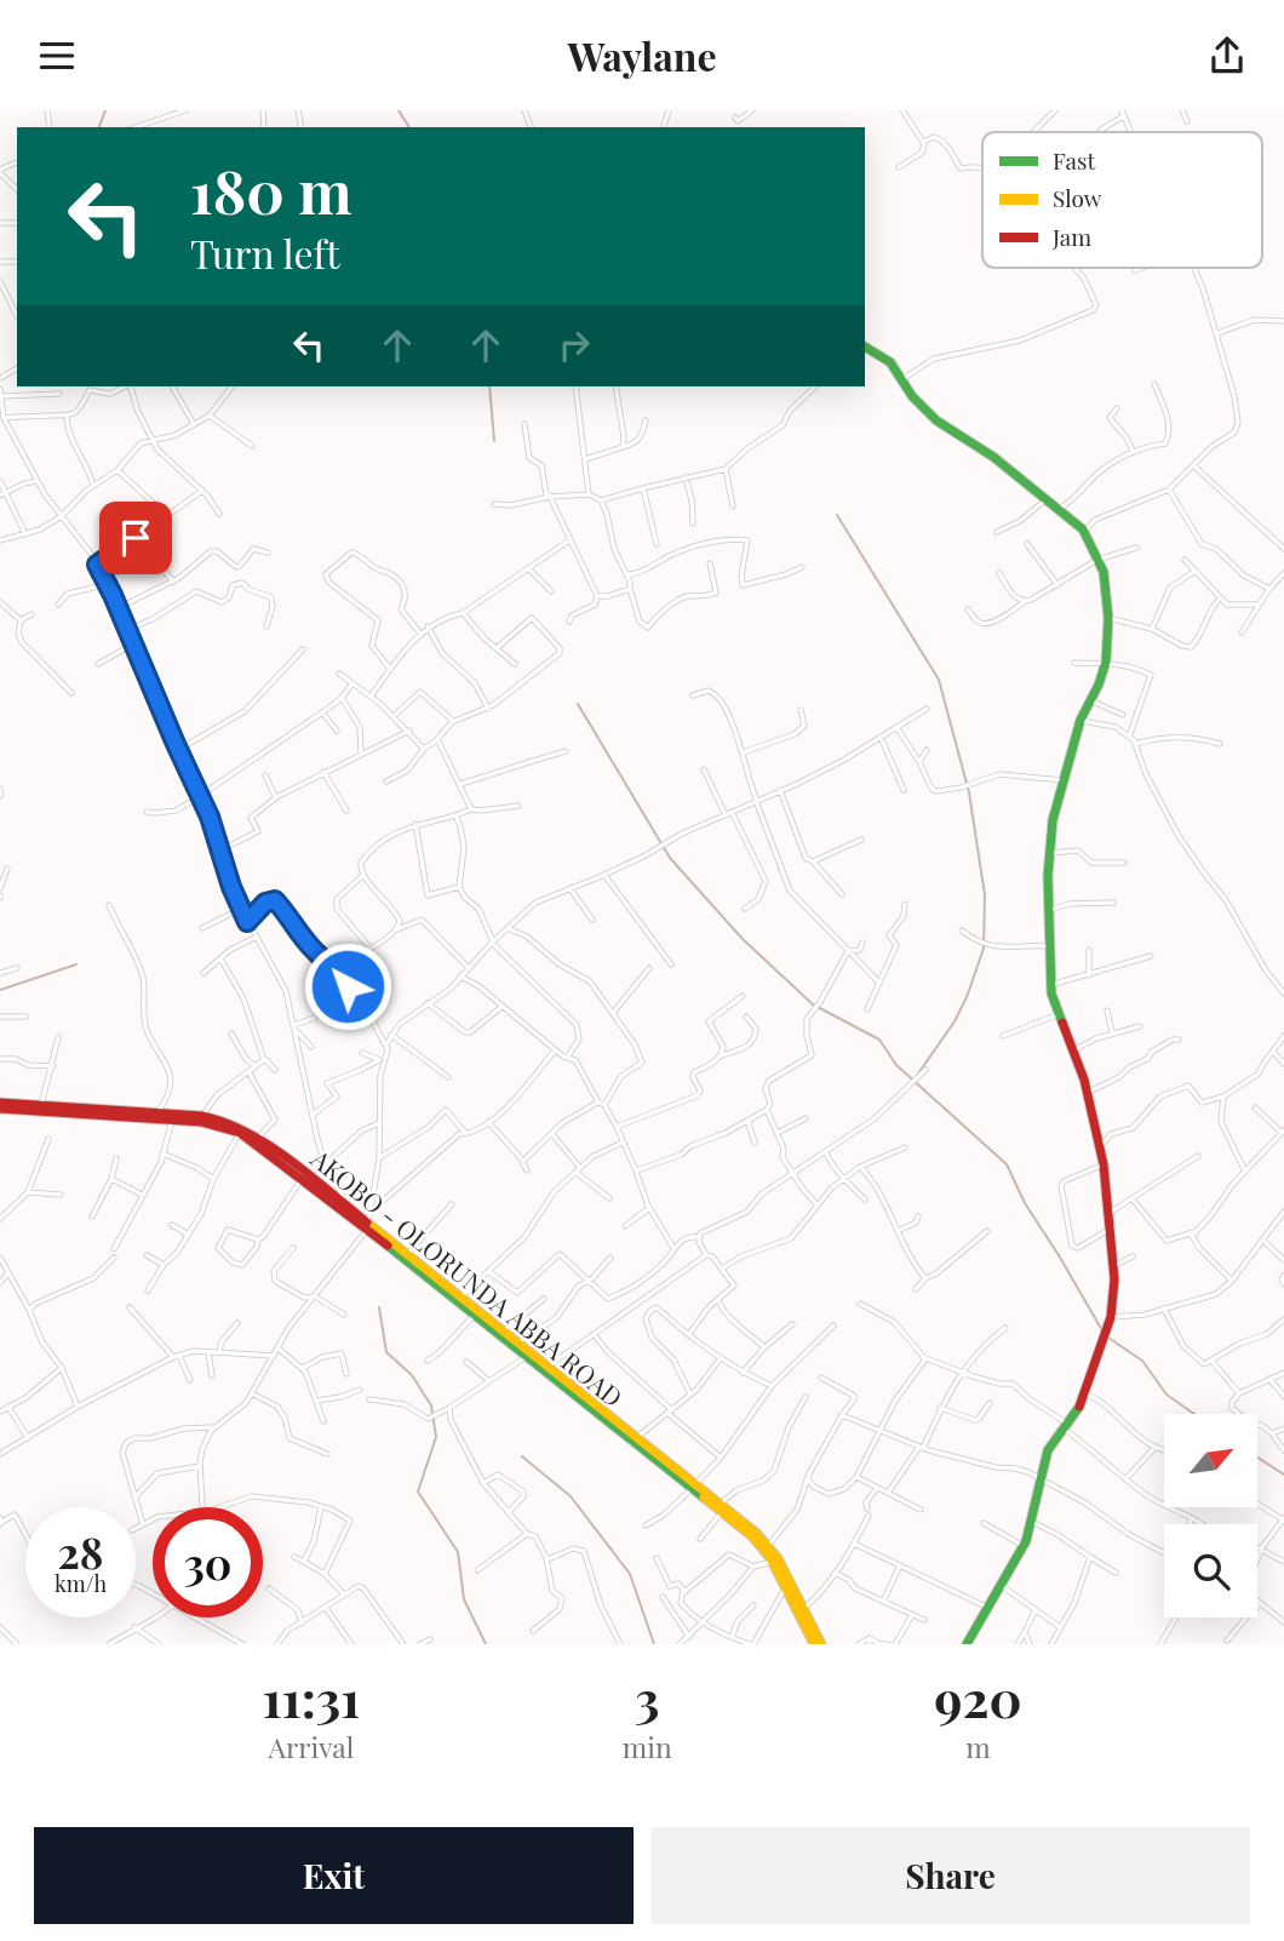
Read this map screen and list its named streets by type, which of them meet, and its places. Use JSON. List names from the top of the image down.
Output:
{
  "streets": {
    "main road": ["AKOBO - OLORUNDA ABBA ROAD"]
  },
  "legend": ["Fast", "Slow", "Jam"],
  "north": "top right",
  "page": {
    "header": "Waylane",
    "turn": ["180 m", "Turn left"],
    "speed": "28 km/h",
    "limit": "30",
    "eta": [
      "11:31",
      "Arrival",
      "3",
      "min",
      "920",
      "m"
    ],
    "buttons": ["Exit", "Share"]
  }
}
